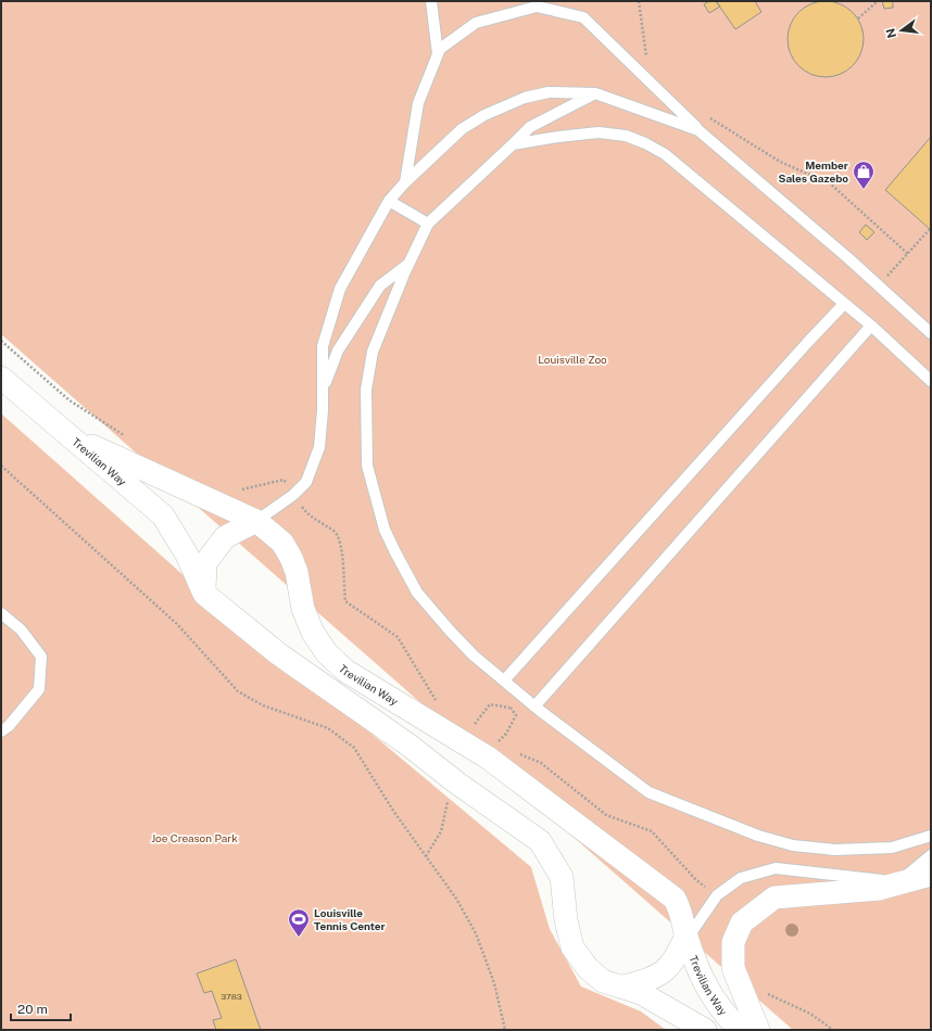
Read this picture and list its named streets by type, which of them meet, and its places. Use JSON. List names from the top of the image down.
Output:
{
  "streets": {
    "street": ["Trevilian Way"]
  },
  "parks": ["Louisville Zoo", "Joe Creason Park"],
  "places": {
    "shop": ["Member Sales Gazebo"],
    "sports": ["Louisville Tennis Center"]
  },
  "house_numbers": ["3783"],
  "scale_bar": "20 m",
  "north": "left"
}
